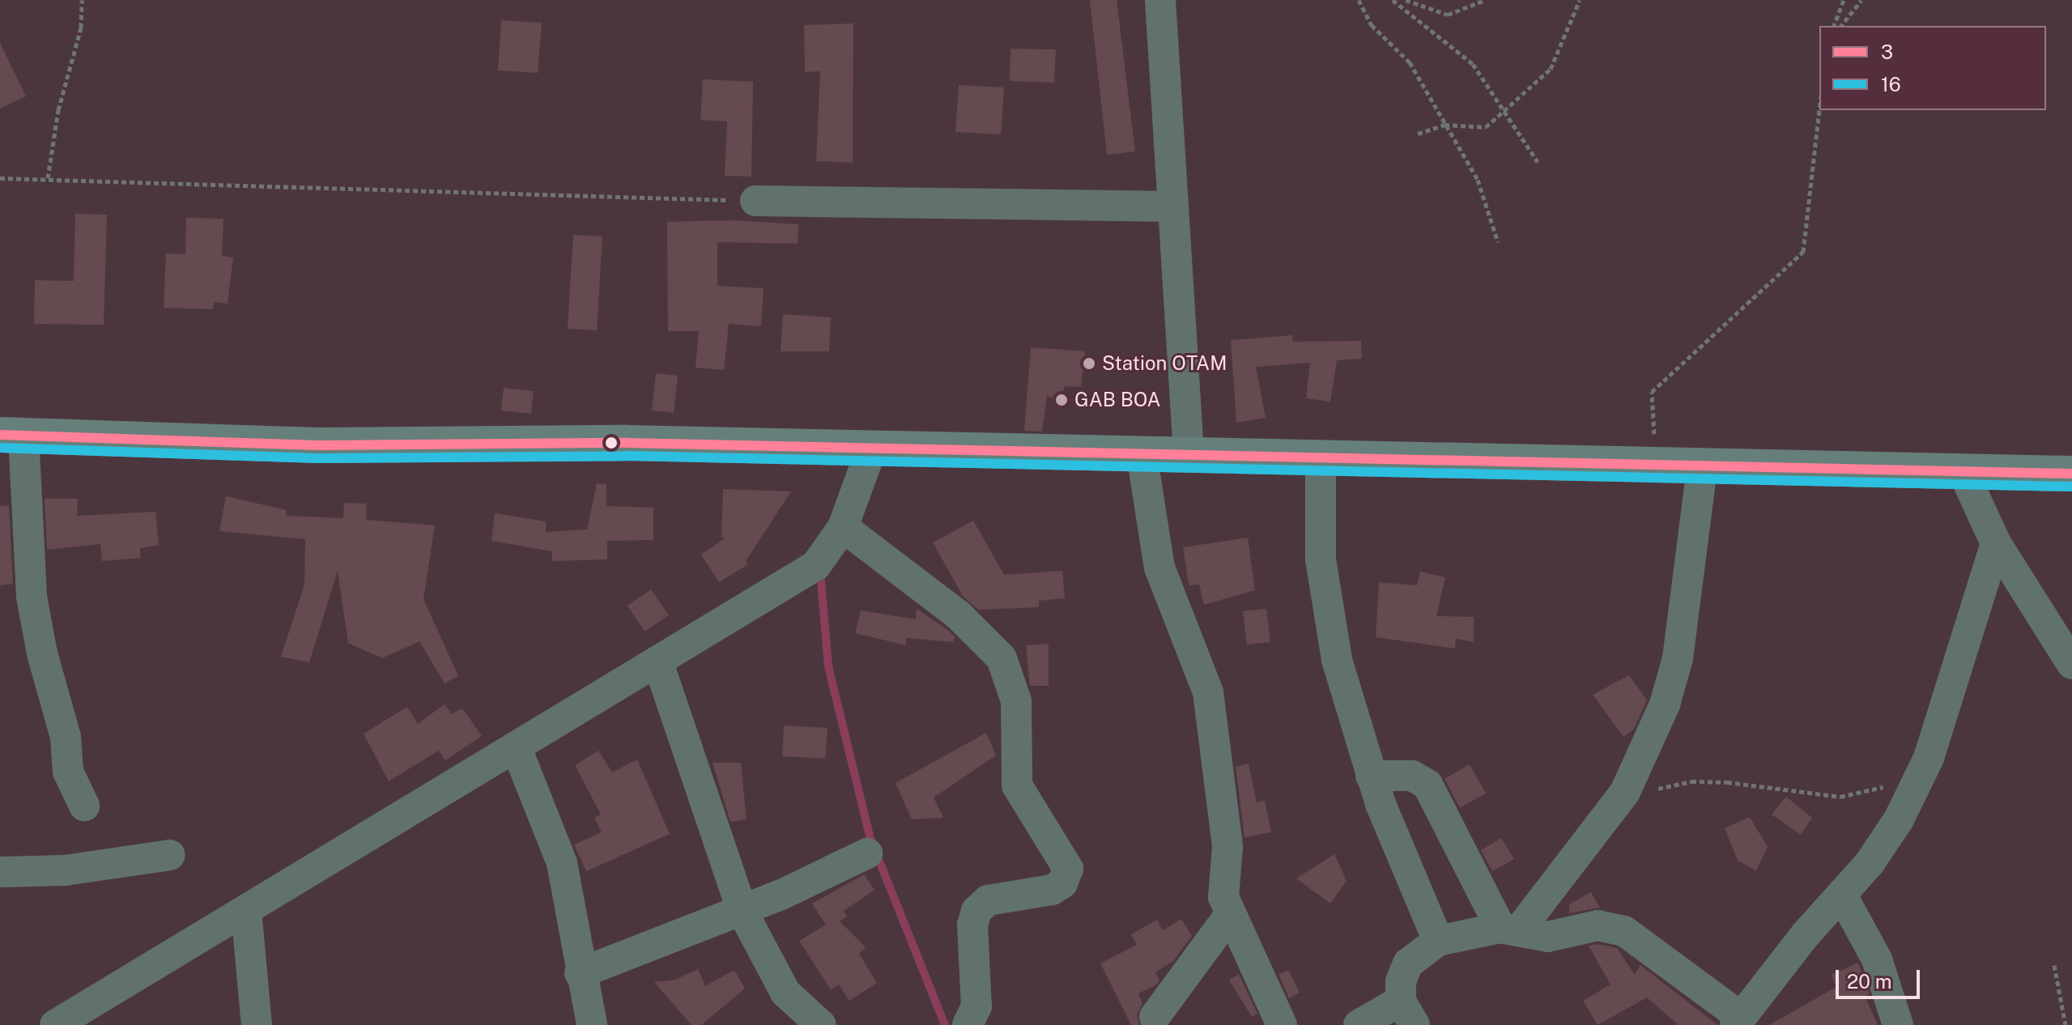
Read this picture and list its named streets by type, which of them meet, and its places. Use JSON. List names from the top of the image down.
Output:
{
  "places": ["Station OTAM", "GAB BOA"],
  "lines": ["transit line 3", "transit line 16"],
  "legend": ["3", "16"],
  "scale_bar": "20 m"
}
